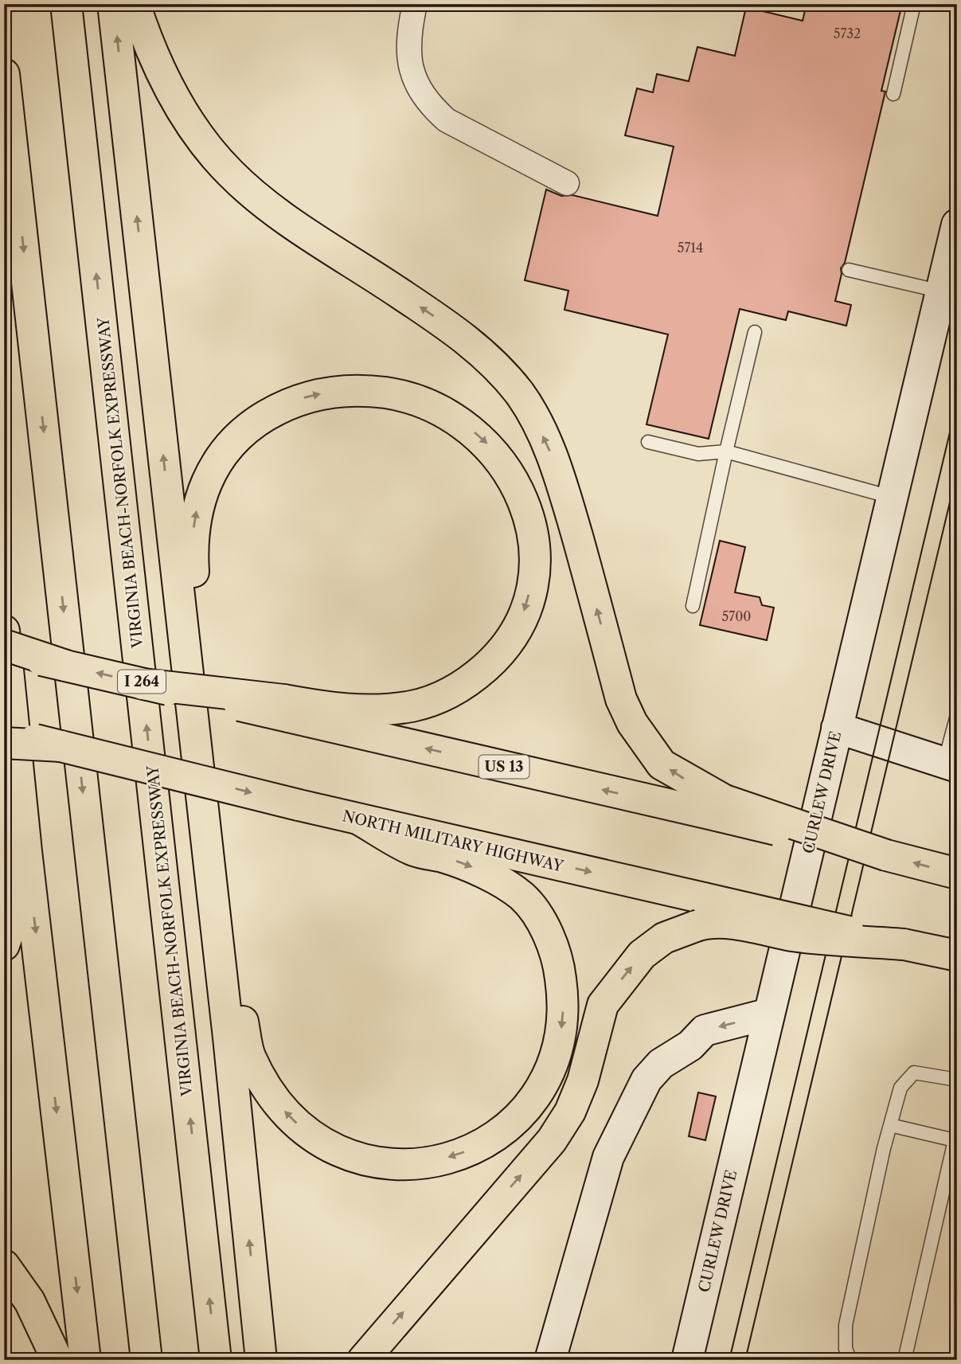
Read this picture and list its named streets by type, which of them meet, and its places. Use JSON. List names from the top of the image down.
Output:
{
  "streets": {
    "main road": [
      "VIRGINIA BEACH-NORFOLK EXPRESSWAY",
      "I 264",
      "US 13",
      "NORTH MILITARY HIGHWAY"
    ],
    "street": ["CURLEW DRIVE"]
  },
  "house_numbers": ["5732", "5714", "5700"]
}
